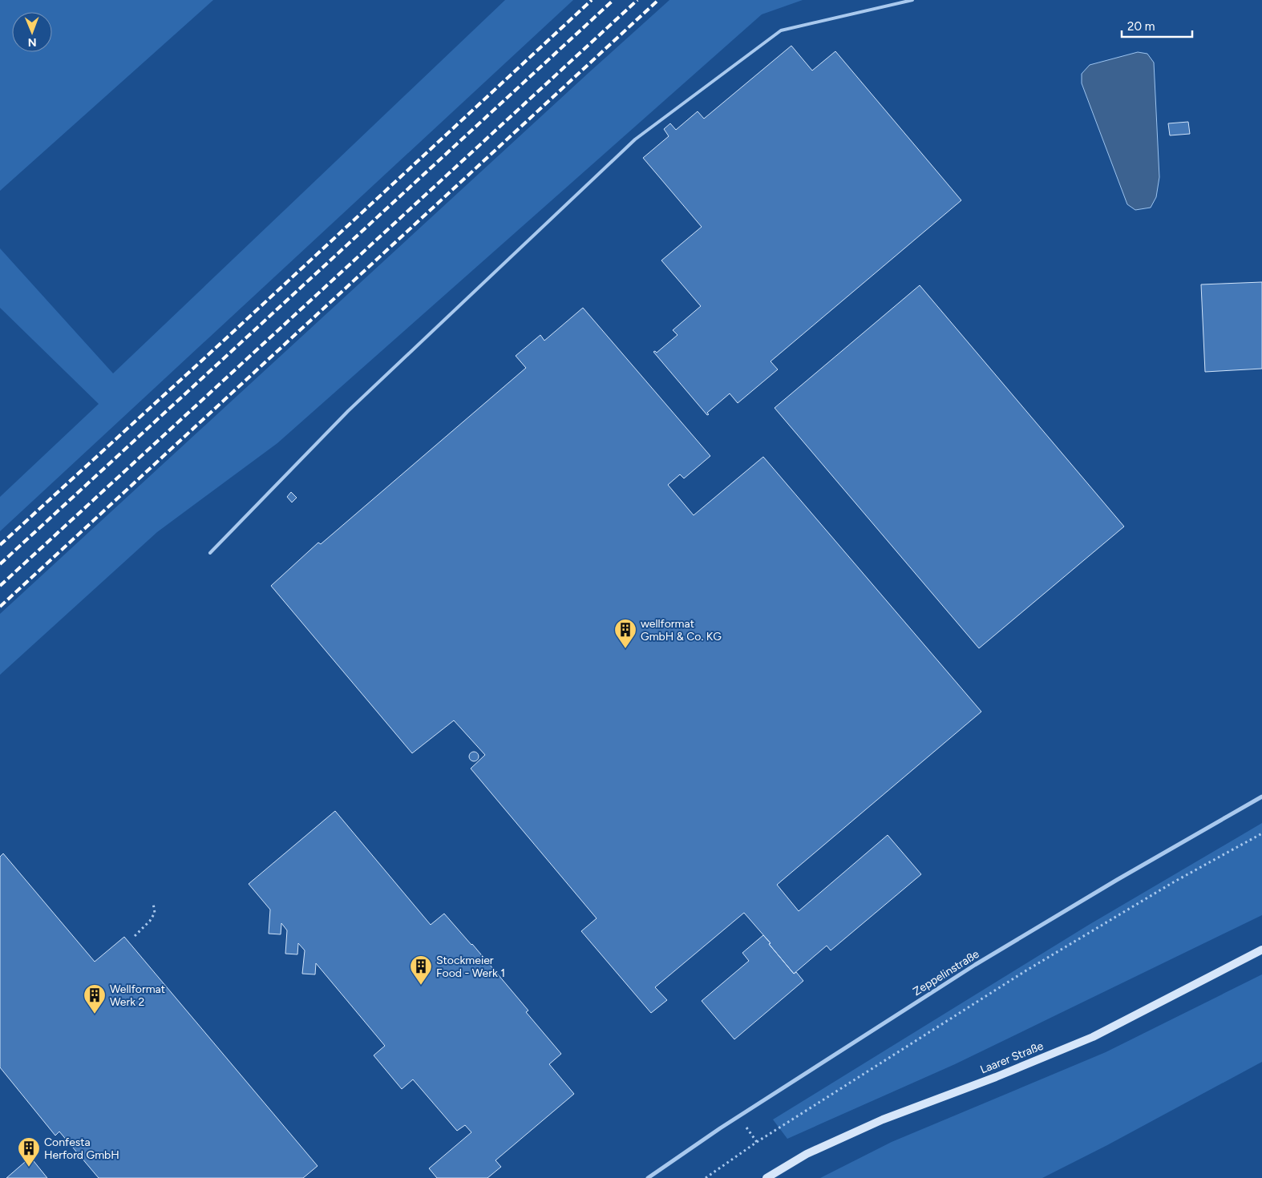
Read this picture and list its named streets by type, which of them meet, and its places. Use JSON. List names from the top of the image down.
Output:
{
  "streets": {
    "main road": ["Laarer Straße"],
    "street": ["Zeppelinstraße"]
  },
  "places": {
    "building": [
      "wellformat GmbH & Co. KG",
      "Stockmeier Food - Werk 1",
      "Wellformat Werk 2",
      "Confesta Herford GmbH"
    ]
  },
  "scale_bar": "20 m",
  "north": "bottom"
}
